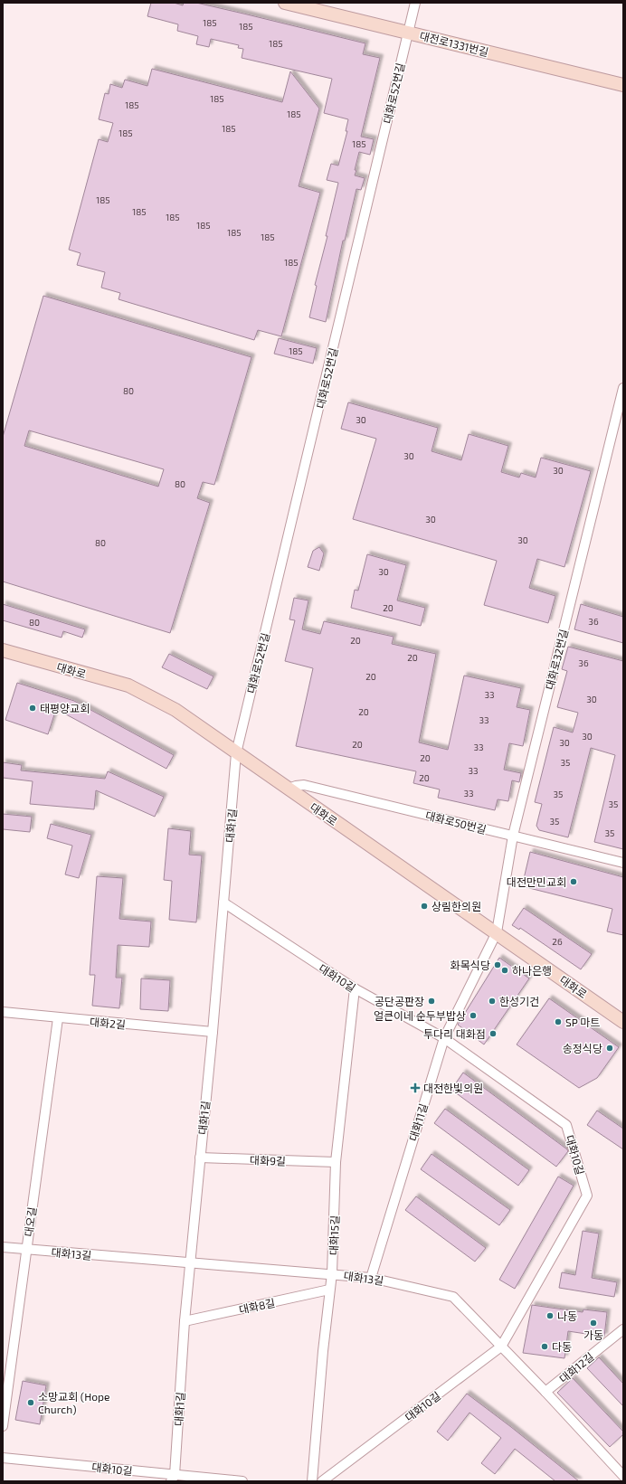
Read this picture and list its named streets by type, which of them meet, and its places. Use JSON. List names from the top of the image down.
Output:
{
  "streets": {
    "main road": ["대전로1331번길", "대화로"],
    "street": [
      "대화로52번길",
      "대화로32번길",
      "대화로50번길",
      "대화1길",
      "대화10길",
      "대화2길",
      "대화11길",
      "대화9길",
      "대오길",
      "대화15길",
      "대화13길",
      "대화8길",
      "대화12길"
    ]
  },
  "crossings": [
    ["대전로1331번길", "대화로52번길"],
    ["대화로52번길", "대화로"],
    ["대화로52번길", "대화1길"],
    ["대화로32번길", "대화로"],
    ["대화로32번길", "대화로50번길"],
    ["대화로32번길", "대화11길"],
    ["대화로", "대화로50번길"],
    ["대화로", "대화1길"],
    ["대화로", "대화11길"],
    ["대화1길", "대화10길"],
    ["대화1길", "대화2길"],
    ["대화1길", "대화9길"],
    ["대화1길", "대화13길"],
    ["대화1길", "대화8길"],
    ["대화10길", "대화11길"],
    ["대화10길", "대화15길"],
    ["대화10길", "대화13길"],
    ["대화2길", "대오길"],
    ["대화11길", "대화13길"],
    ["대화9길", "대화15길"],
    ["대오길", "대화13길"],
    ["대화15길", "대화13길"],
    ["대화15길", "대화8길"],
    ["대화13길", "대화12길"]
  ],
  "places": {
    "other": [
      "태평양교회",
      "대전만민교회",
      "상림한의원",
      "화목식당",
      "하나은행",
      "공단공판장",
      "한성기건",
      "얼큰이네 순두부밥상",
      "SP 마트",
      "투다리 대화점",
      "송정식당",
      "나동",
      "가동",
      "다동",
      "소망교회 (Hope Church)"
    ],
    "health": ["대전한빛의원"]
  },
  "house_numbers": [
    "185",
    "185",
    "185",
    "185",
    "185",
    "185",
    "185",
    "185",
    "185",
    "185",
    "185",
    "185",
    "185",
    "185",
    "185",
    "185",
    "185",
    "80",
    "30",
    "30",
    "30",
    "80",
    "30",
    "30",
    "80",
    "30",
    "20",
    "36",
    "80",
    "20",
    "20",
    "36",
    "20",
    "33",
    "30",
    "20",
    "33",
    "30",
    "30",
    "20",
    "33",
    "20",
    "35",
    "33",
    "20",
    "33",
    "35",
    "35",
    "35",
    "35",
    "26"
  ]
}
